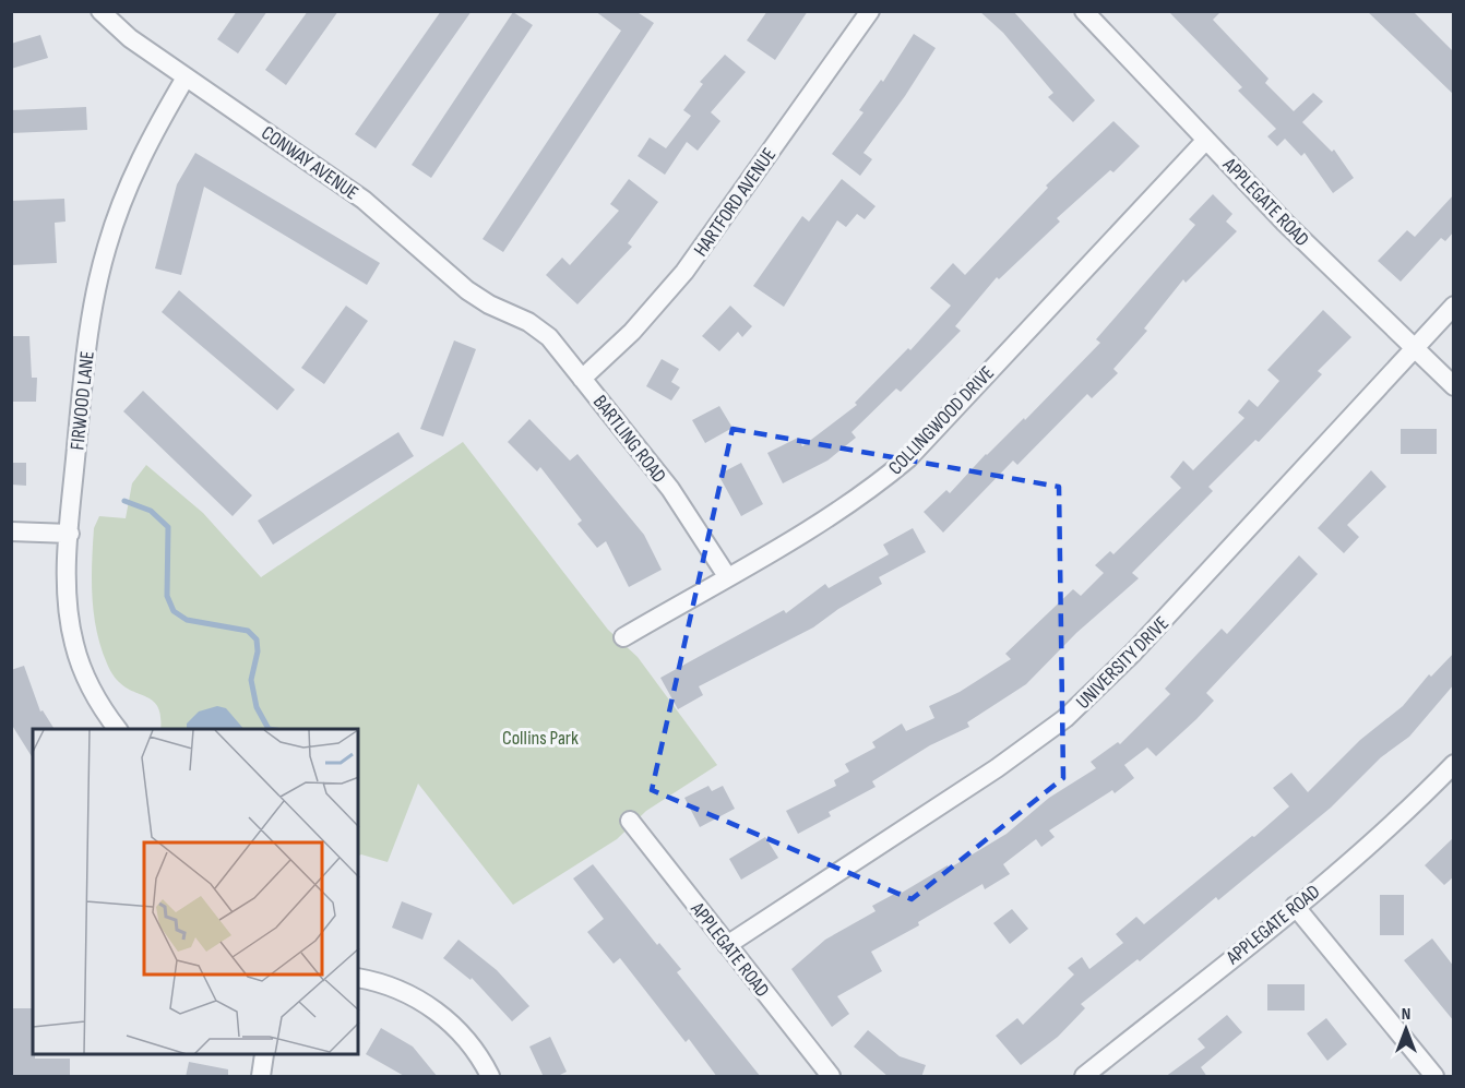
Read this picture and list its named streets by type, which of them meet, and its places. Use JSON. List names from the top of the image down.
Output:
{
  "streets": {
    "street": [
      "CONWAY AVENUE",
      "HARTFORD AVENUE",
      "APPLEGATE ROAD",
      "FIRWOOD LANE",
      "COLLINGWOOD DRIVE",
      "BARTLING ROAD",
      "UNIVERSITY DRIVE"
    ]
  },
  "crossings": [
    ["CONWAY AVENUE", "FIRWOOD LANE"],
    ["CONWAY AVENUE", "BARTLING ROAD"],
    ["HARTFORD AVENUE", "BARTLING ROAD"],
    ["APPLEGATE ROAD", "COLLINGWOOD DRIVE"],
    ["APPLEGATE ROAD", "UNIVERSITY DRIVE"],
    ["COLLINGWOOD DRIVE", "BARTLING ROAD"]
  ],
  "parks": ["Collins Park"],
  "north": "top"
}
